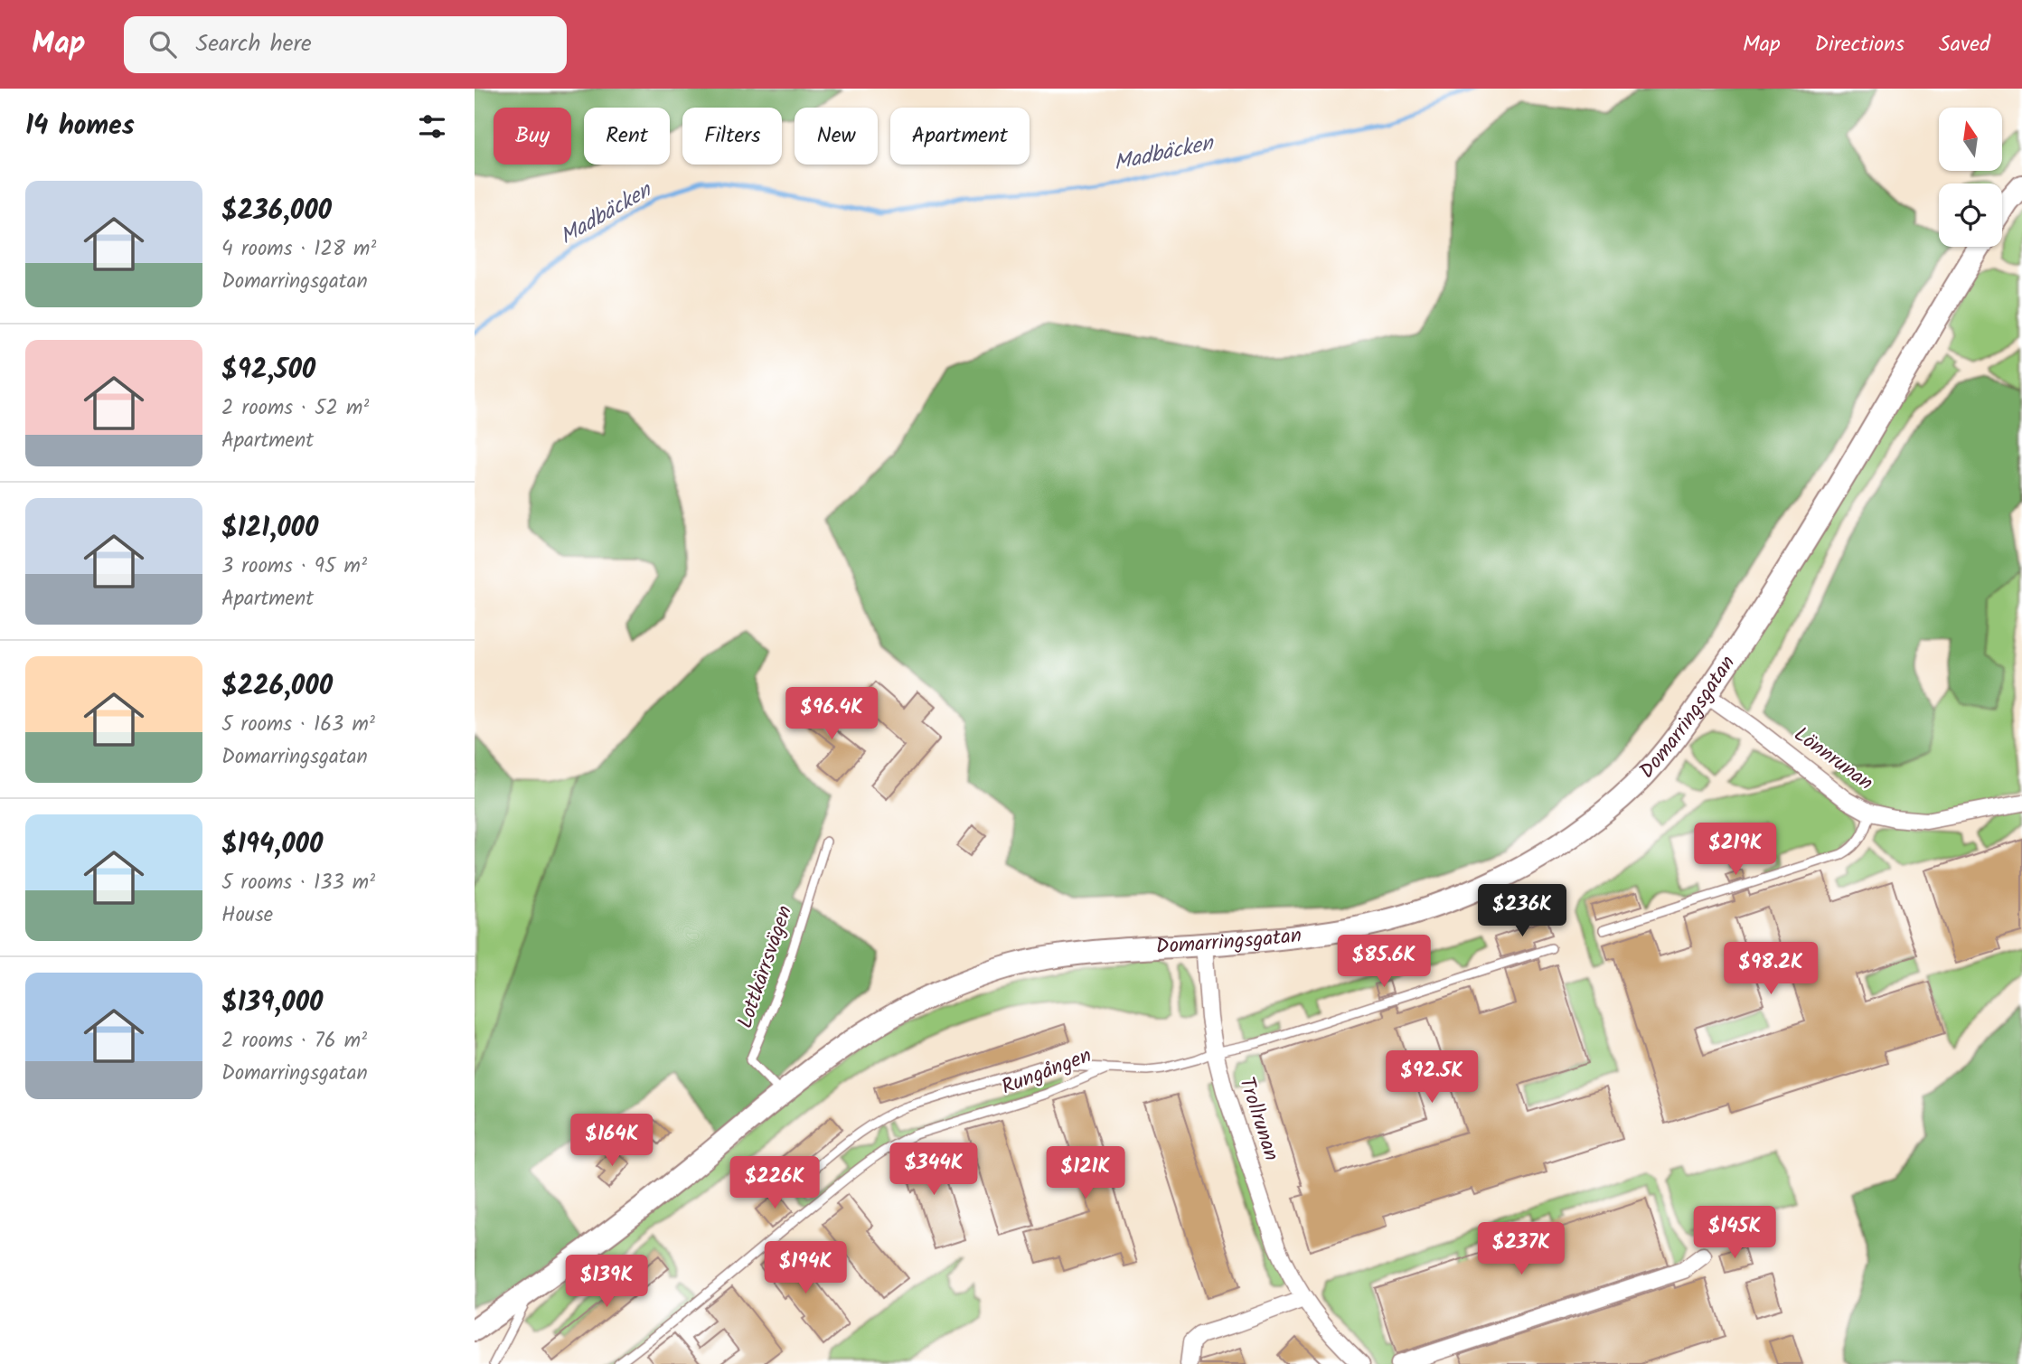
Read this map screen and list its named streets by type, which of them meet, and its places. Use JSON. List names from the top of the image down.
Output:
{
  "streets": {
    "street": ["Domarringsgatan", "Lönnrunan", "Trollrunan"],
    "lane": ["Lottkärrsvägen", "Rungången"]
  },
  "crossings": [
    ["Domarringsgatan", "Lönnrunan"],
    ["Domarringsgatan", "Lottkärrsvägen"],
    ["Domarringsgatan", "Trollrunan"],
    ["Rungången", "Trollrunan"]
  ],
  "water": ["Madbäcken"],
  "north": "top",
  "page": {
    "header": "Map",
    "search": "Search here",
    "nav": ["Map", "Directions", "Saved"],
    "heading": "14 homes",
    "chip": [
      "Buy",
      "Rent",
      "Filters",
      "New",
      "Apartment"
    ],
    "list": [
      {
        "name": "$236,000",
        "note": "4 rooms · 128 m² · Domarringsgatan"
      },
      {
        "name": "$92,500",
        "note": "2 rooms · 52 m² · Apartment"
      },
      {
        "name": "$121,000",
        "note": "3 rooms · 95 m² · Apartment"
      },
      {
        "name": "$226,000",
        "note": "5 rooms · 163 m² · Domarringsgatan"
      },
      {
        "name": "$194,000",
        "note": "5 rooms · 133 m² · House"
      },
      {
        "name": "$139,000",
        "note": "2 rooms · 76 m² · Domarringsgatan"
      }
    ],
    "price": [
      "$96.4K",
      "$219K",
      "$236K",
      "$85.6K",
      "$98.2K",
      "$92.5K",
      "$164K",
      "$344K",
      "$121K",
      "$226K",
      "$145K",
      "$237K",
      "$194K",
      "$139K"
    ]
  }
}
